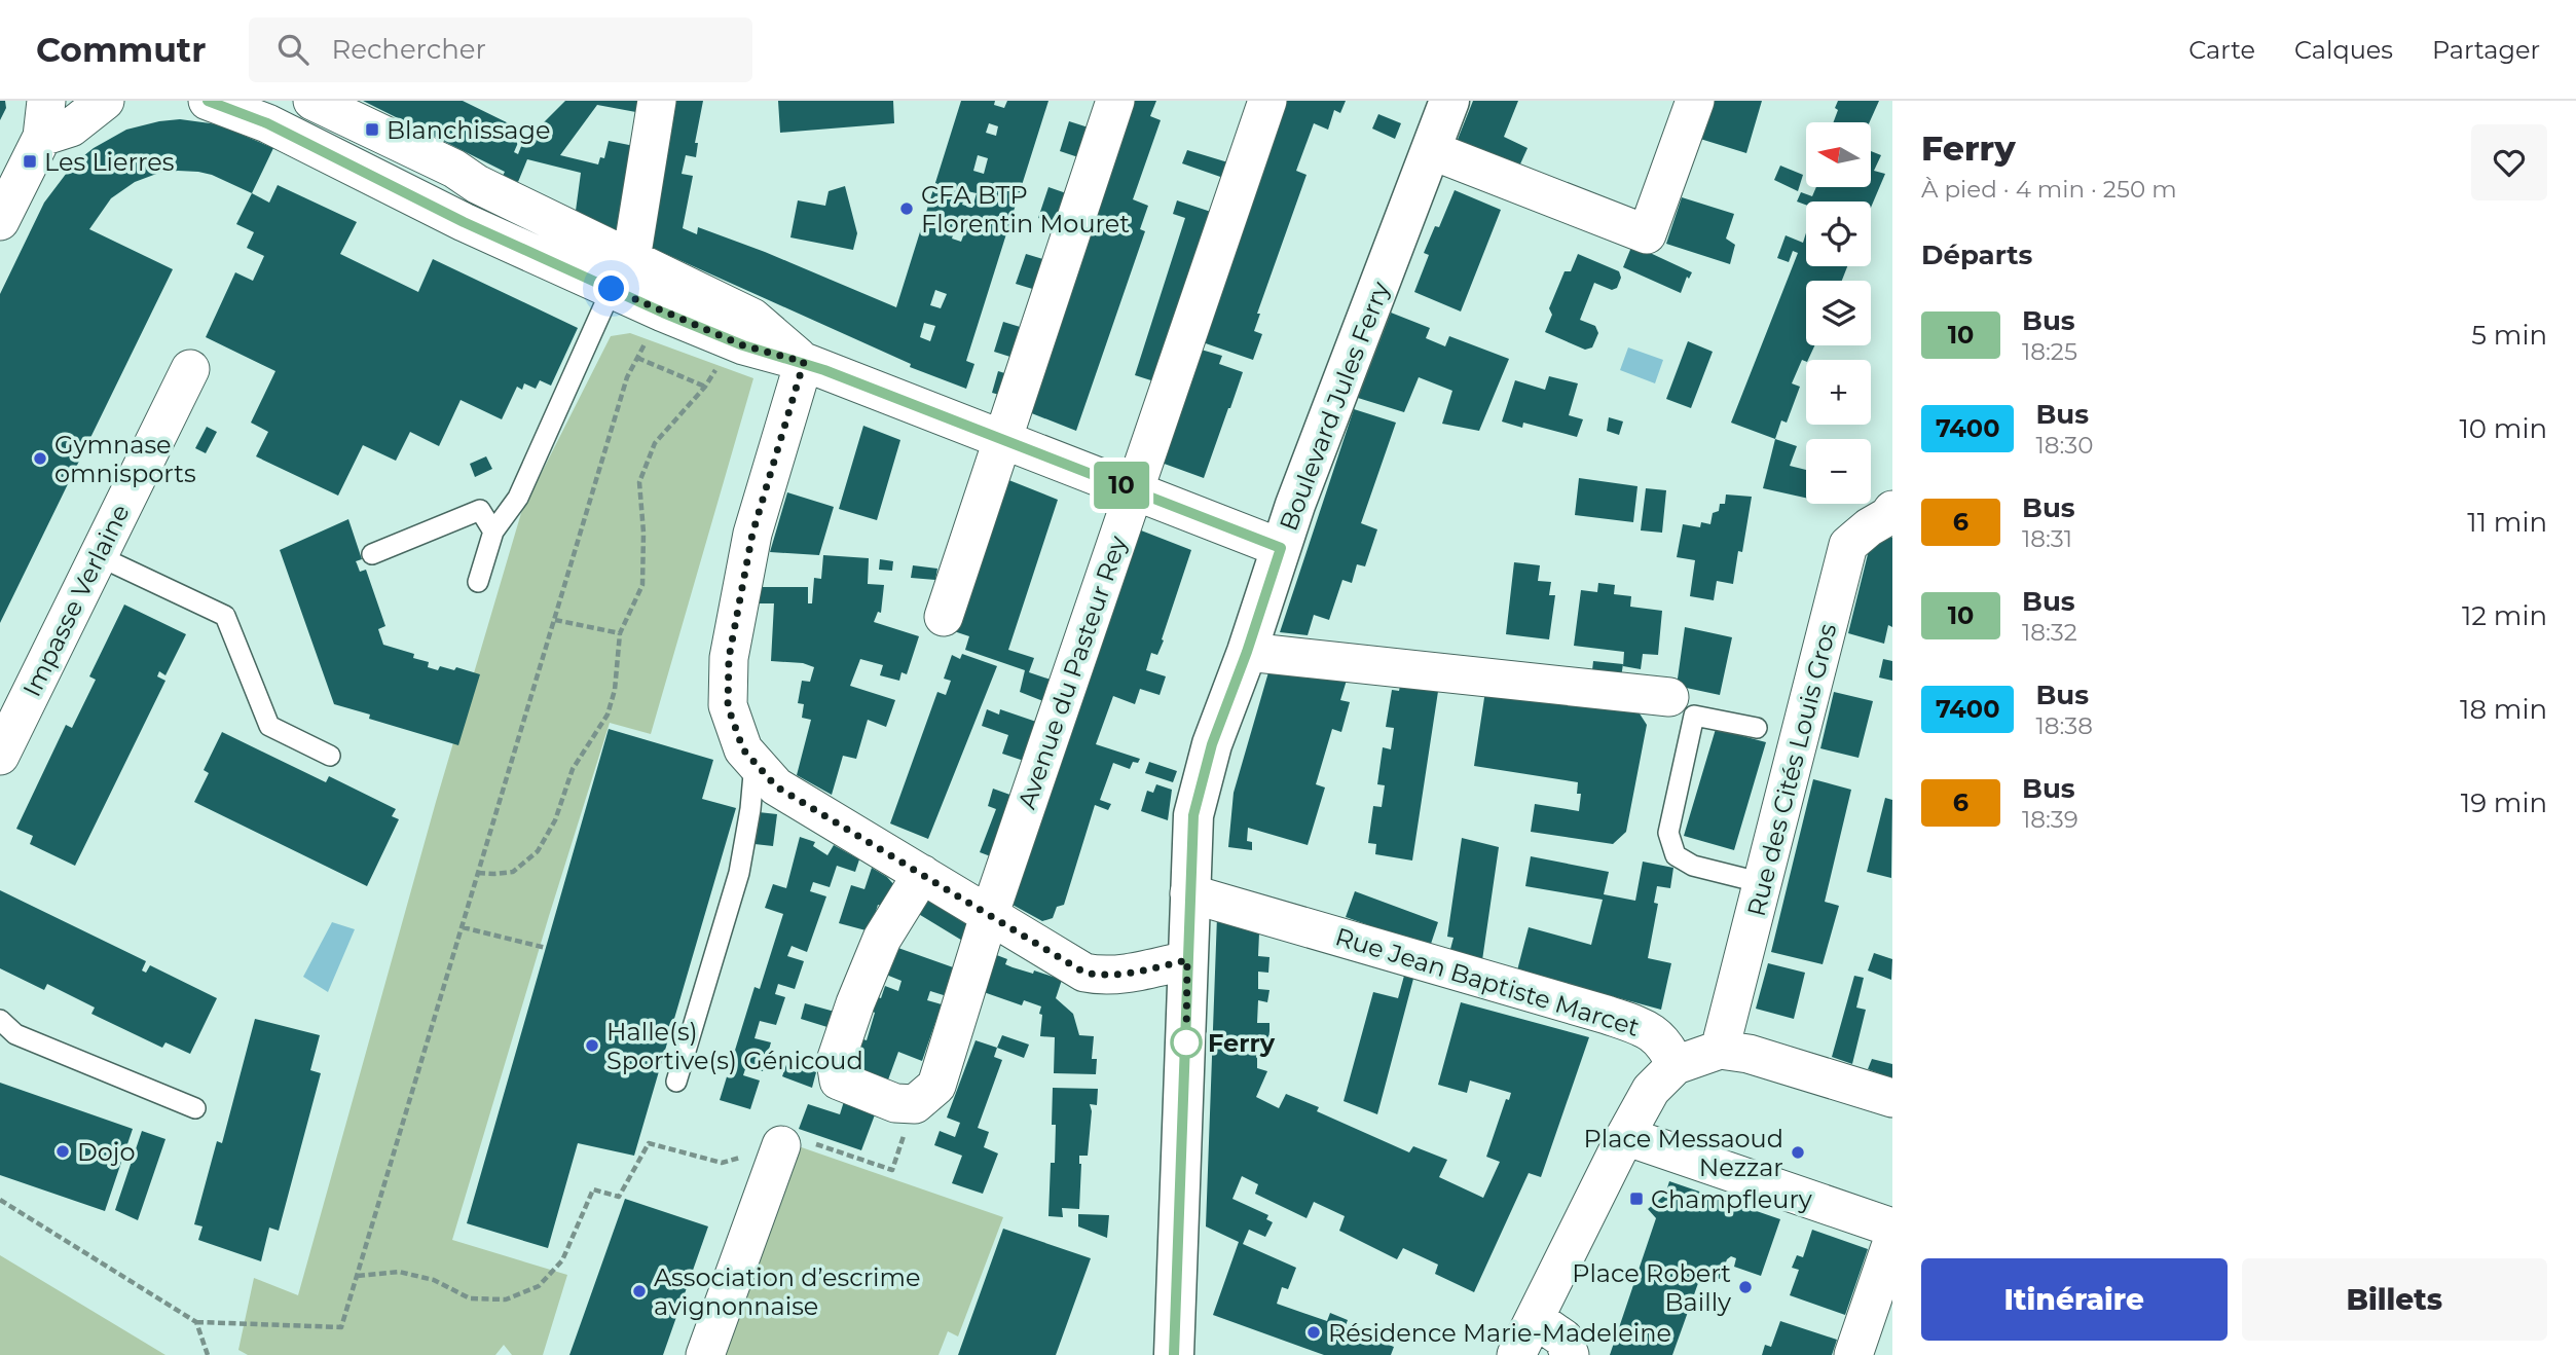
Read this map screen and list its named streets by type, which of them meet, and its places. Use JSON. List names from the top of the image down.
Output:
{
  "streets": {
    "street": [
      "Boulevard Jules Ferry",
      "Impasse Verlaine",
      "Avenue du Pasteur Rey",
      "Rue des Cités Louis Gros",
      "Rue Jean Baptiste Marcet"
    ]
  },
  "crossings": [
    ["Boulevard Jules Ferry", "Rue Jean Baptiste Marcet"]
  ],
  "places": {
    "transit": ["Blanchissage", "Les Lierres", "Champfleury"],
    "other": [
      "CFA BTP Florentin Mouret",
      "Gymnase omnisports",
      "Ferry",
      "Halle(s) Sportive(s) Génicoud",
      "Dojo",
      "Place Messaoud Nezzar",
      "Place Robert Bailly",
      "Association d’escrime avignonnaise",
      "Résidence Marie-Madeleine"
    ]
  },
  "lines": ["bus line 10"],
  "north": "left",
  "page": {
    "header": "Commutr",
    "search": "Rechercher",
    "nav": ["Carte", "Calques", "Partager"],
    "on_map": "10",
    "heading": [
      ["Ferry", "À pied · 4 min · 250 m"],
      "Départs"
    ],
    "map_buttons": ["+", "−"],
    "list": [
      {
        "mark": "10",
        "name": "Bus",
        "note": "18:25",
        "value": "5 min"
      },
      {
        "mark": "7400",
        "name": "Bus",
        "note": "18:30",
        "value": "10 min"
      },
      {
        "mark": "6",
        "name": "Bus",
        "note": "18:31",
        "value": "11 min"
      },
      {
        "mark": "10",
        "name": "Bus",
        "note": "18:32",
        "value": "12 min"
      },
      {
        "mark": "7400",
        "name": "Bus",
        "note": "18:38",
        "value": "18 min"
      },
      {
        "mark": "6",
        "name": "Bus",
        "note": "18:39",
        "value": "19 min"
      }
    ],
    "buttons": ["Itinéraire", "Billets"]
  }
}
